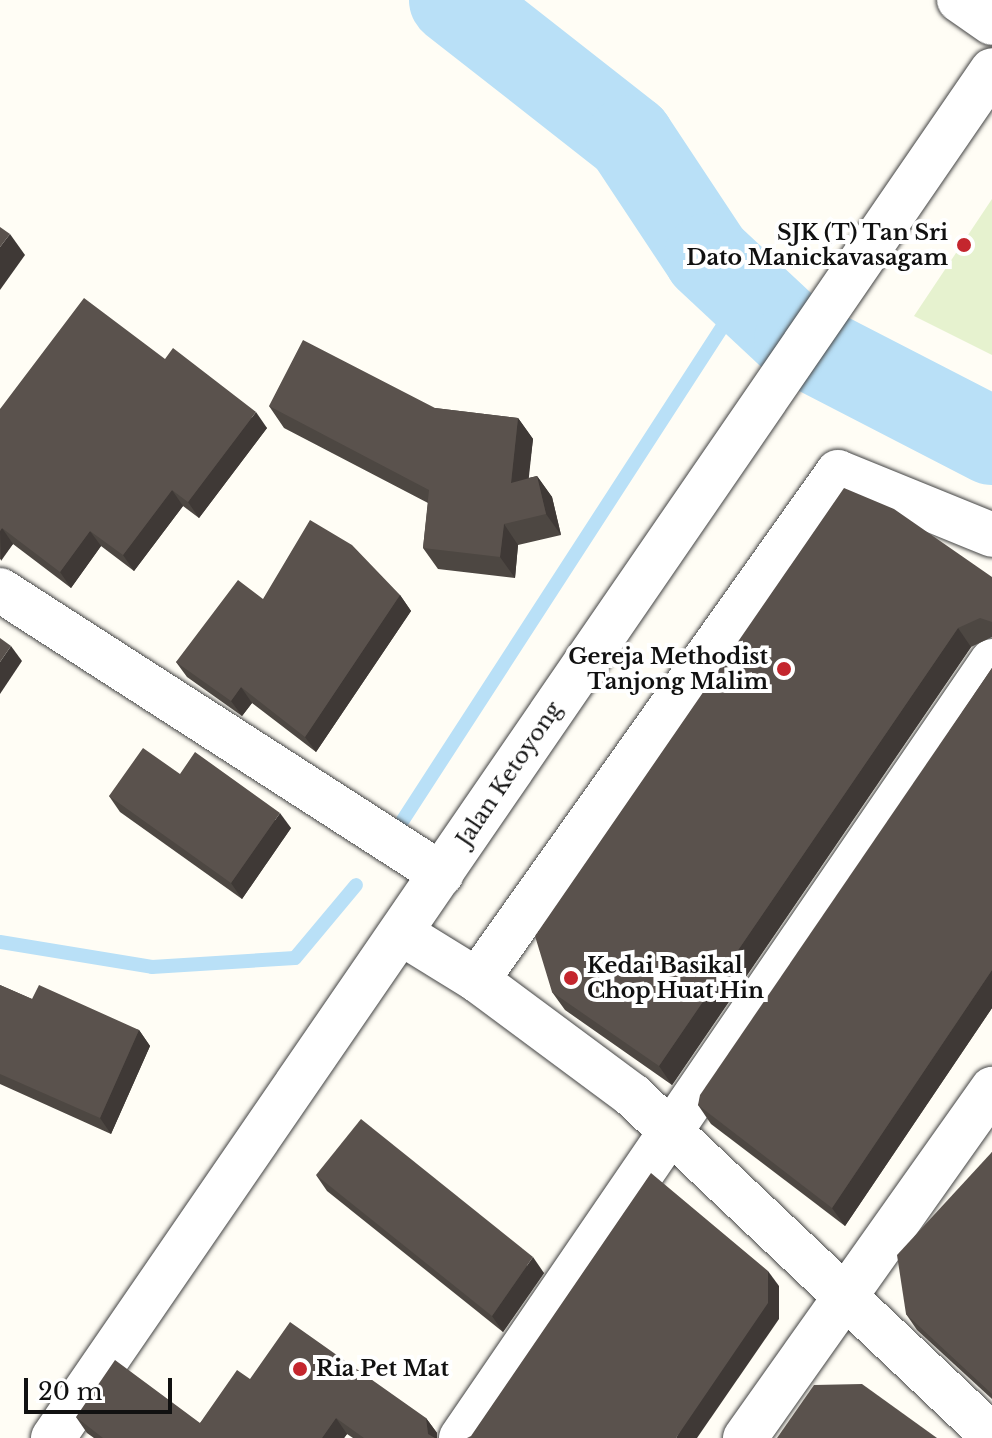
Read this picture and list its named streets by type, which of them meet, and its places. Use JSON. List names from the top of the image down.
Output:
{
  "streets": {
    "street": ["Jalan Ketoyong"]
  },
  "places": [
    "SJK (T) Tan Sri Dato Manickavasagam",
    "Gereja Methodist Tanjong Malim",
    "Kedai Basikal Chop Huat Hin",
    "Ria Pet Mat"
  ],
  "scale_bar": "20 m"
}
